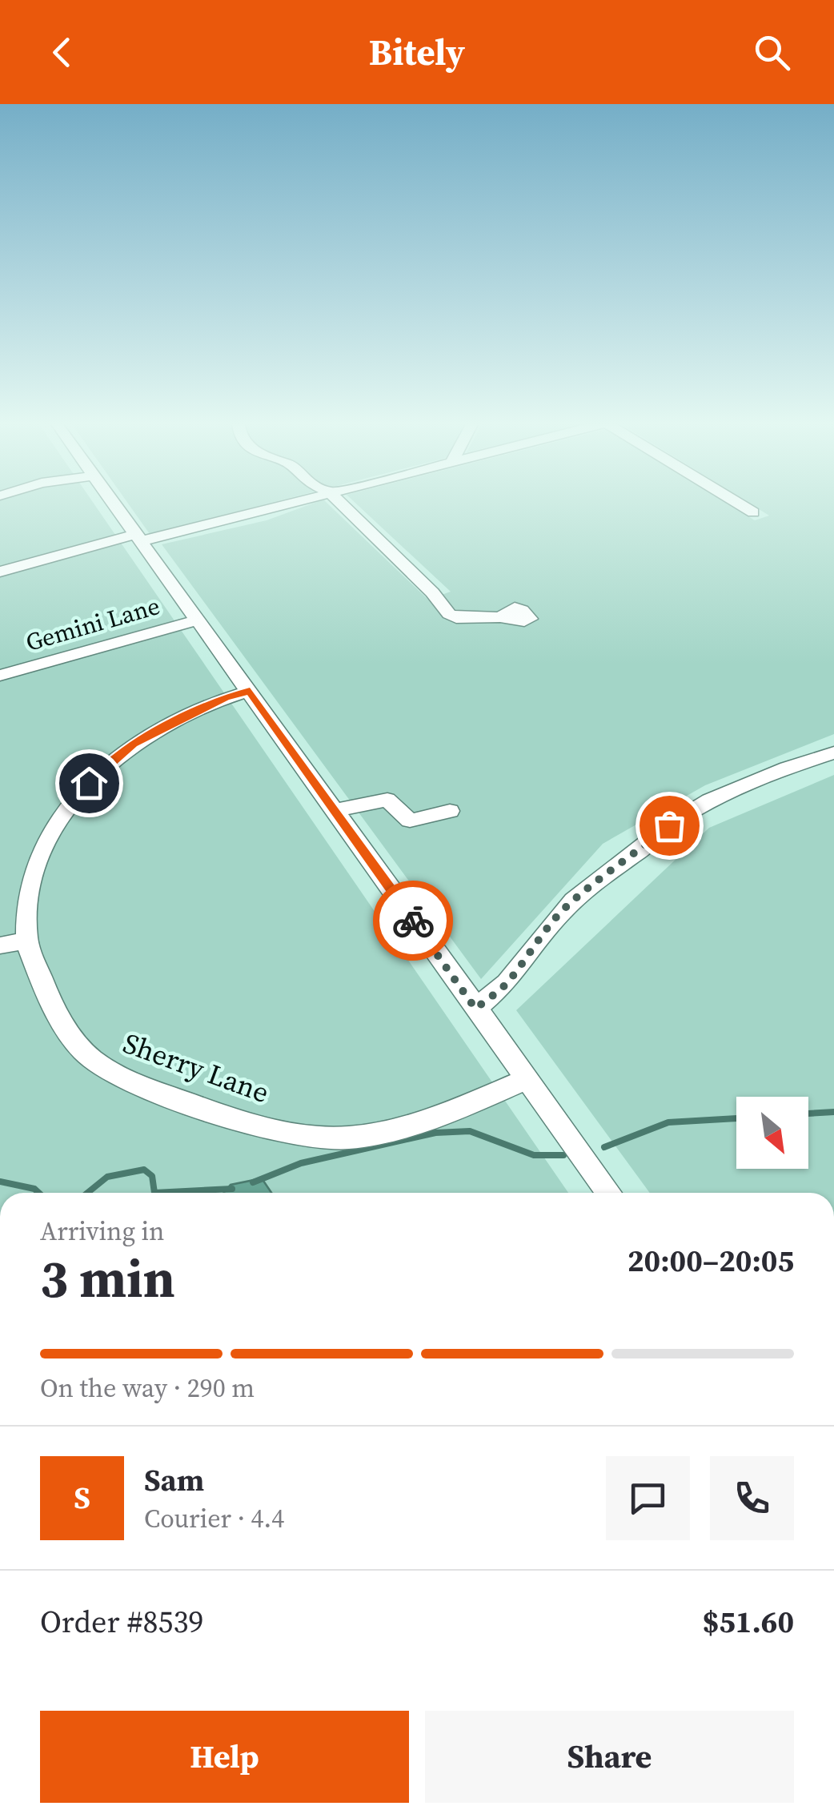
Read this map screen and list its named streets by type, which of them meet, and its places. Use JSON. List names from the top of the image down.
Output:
{
  "streets": {
    "street": ["Gemini Lane", "Sherry Lane"]
  },
  "north": "bottom right",
  "page": {
    "header": "Bitely",
    "heading": ["3 min", "Arriving in", "20:00–20:05"],
    "panel": [
      "Sam",
      "Courier · 4.4",
      "Order #8539",
      "$51.60"
    ],
    "bar": "On the way · 290 m",
    "round": "S",
    "buttons": ["Help", "Share"]
  }
}
